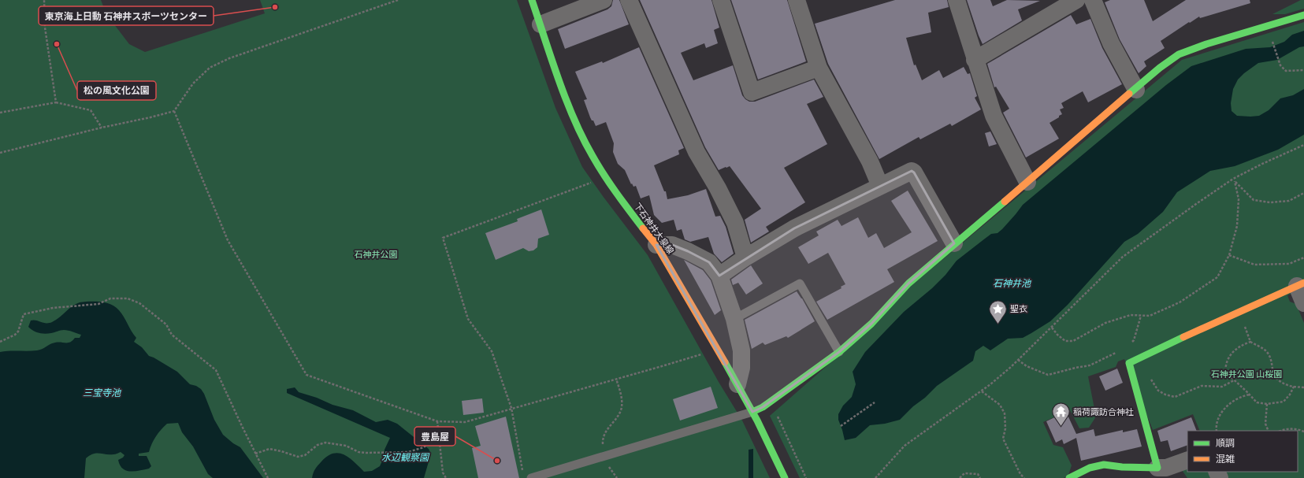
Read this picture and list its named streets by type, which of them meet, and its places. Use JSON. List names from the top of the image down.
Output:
{
  "streets": {
    "street": ["下石神井大泉線"]
  },
  "water": ["石神井池", "三宝寺池", "水辺観察園"],
  "parks": ["石神井公園", "石神井公園 山桜園"],
  "places": {
    "other": ["東京海上日動 石神井スポーツセンター", "松の風文化公園", "豊島屋"],
    "place": ["聖衣"],
    "temple": ["稲荷諏訪合神社"]
  },
  "legend": ["順調", "混雑"]
}
